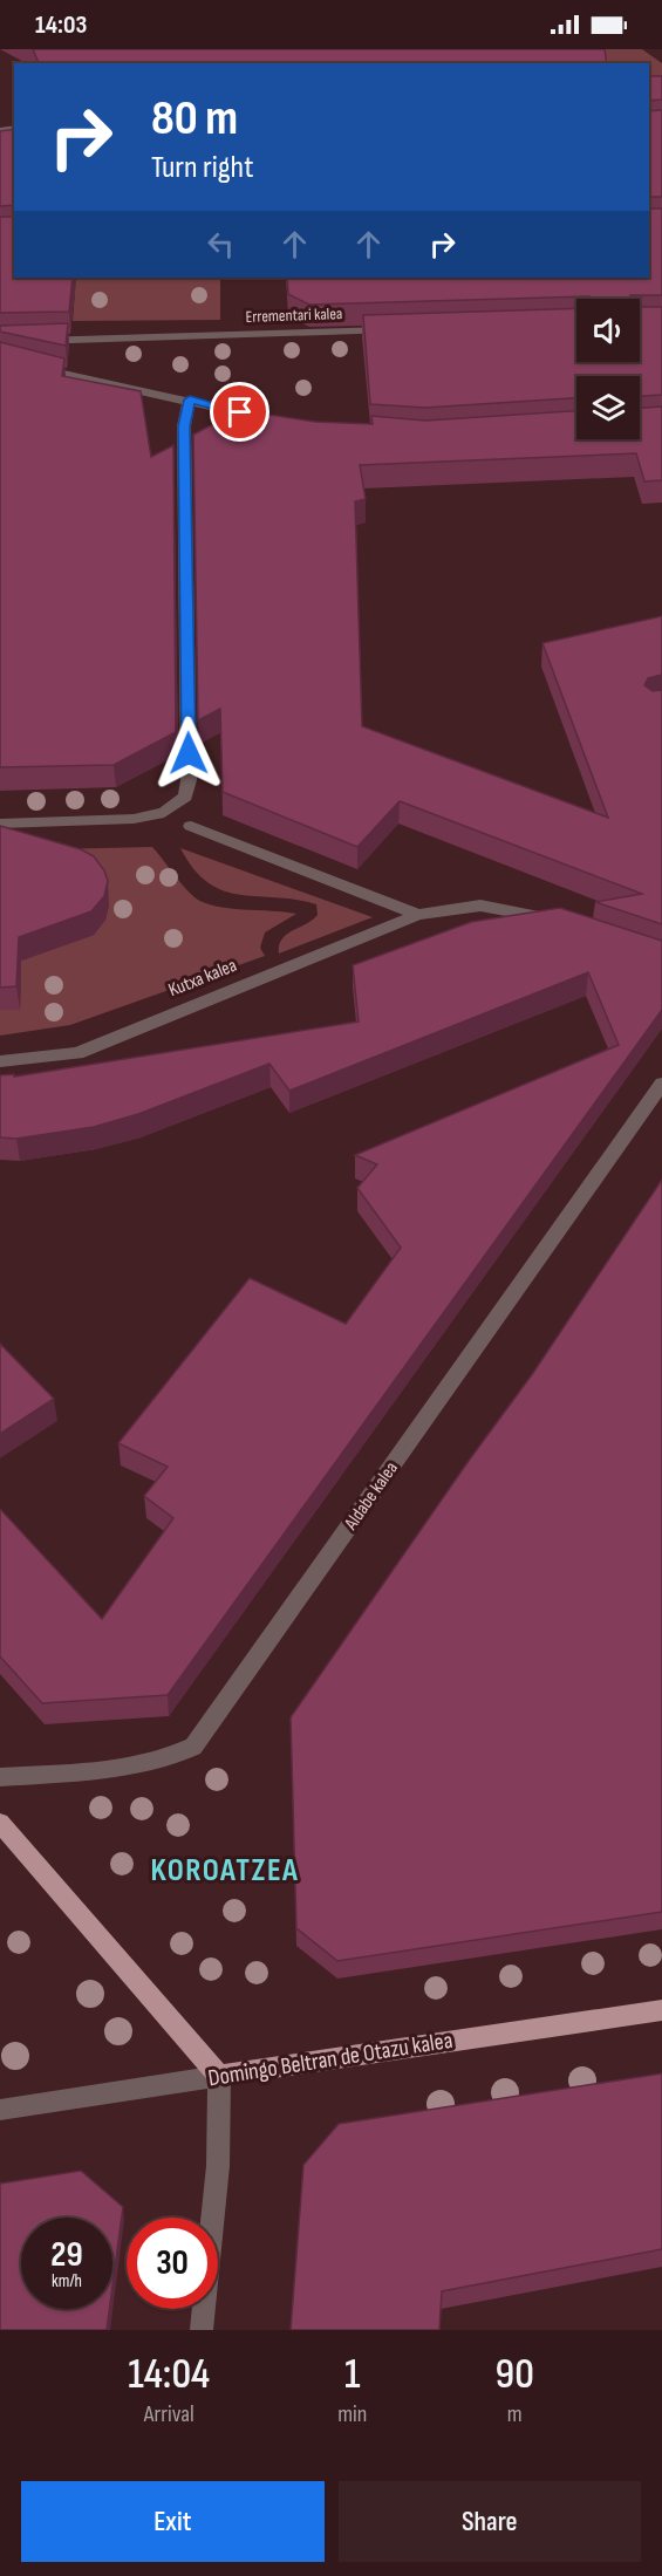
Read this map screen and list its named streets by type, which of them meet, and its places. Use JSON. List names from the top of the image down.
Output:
{
  "streets": {
    "main road": ["Domingo Beltran de Otazu kalea"],
    "street": ["Errementari kalea", "Kutxa kalea", "Aldabe kalea"]
  },
  "districts": ["KOROATZEA"],
  "page": {
    "status": "14:03",
    "turn": ["80 m", "Turn right"],
    "speed": "29 km/h",
    "limit": "30",
    "eta": [
      "14:04",
      "Arrival",
      "1",
      "min",
      "90",
      "m"
    ],
    "buttons": ["Exit", "Share"]
  }
}
